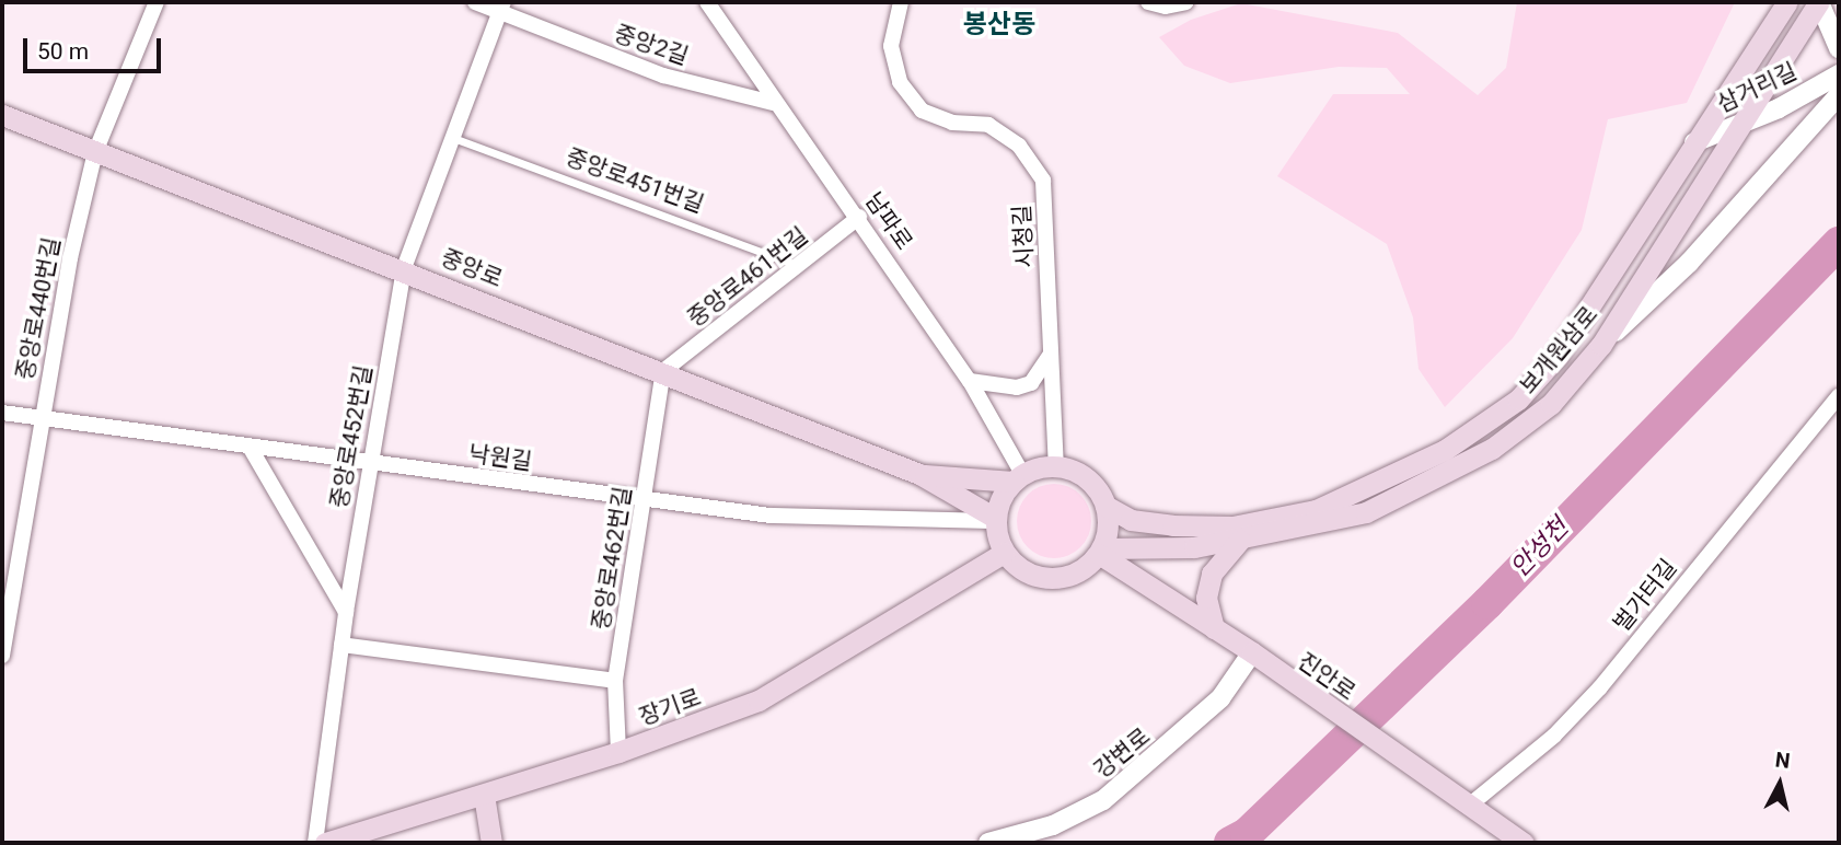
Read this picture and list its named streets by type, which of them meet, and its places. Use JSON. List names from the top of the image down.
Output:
{
  "streets": {
    "main road": [
      "중앙로",
      "보개원삼로",
      "진안로",
      "장기로"
    ],
    "street": [
      "중앙2길",
      "삼거리길",
      "남파로",
      "시청길",
      "중앙로461번길",
      "중앙로440번길",
      "중앙로452번길",
      "낙원길",
      "중앙로462번길",
      "벌가터길",
      "강변로"
    ],
    "lane": ["중앙로451번길"]
  },
  "crossings": [
    ["중앙2길", "남파로"],
    ["삼거리길", "보개원삼로"],
    ["중앙로451번길", "중앙로461번길"],
    ["남파로", "시청길"],
    ["남파로", "중앙로"],
    ["남파로", "중앙로461번길"],
    ["남파로", "보개원삼로"],
    ["남파로", "낙원길"],
    ["남파로", "진안로"],
    ["남파로", "장기로"],
    ["시청길", "중앙로"],
    ["시청길", "보개원삼로"],
    ["시청길", "낙원길"],
    ["시청길", "진안로"],
    ["시청길", "장기로"],
    ["중앙로", "중앙로461번길"],
    ["중앙로", "중앙로440번길"],
    ["중앙로", "보개원삼로"],
    ["중앙로", "중앙로452번길"],
    ["중앙로", "낙원길"],
    ["중앙로", "중앙로462번길"],
    ["중앙로", "진안로"],
    ["중앙로", "장기로"],
    ["중앙로461번길", "중앙로462번길"],
    ["중앙로440번길", "낙원길"],
    ["보개원삼로", "낙원길"],
    ["보개원삼로", "진안로"],
    ["보개원삼로", "장기로"],
    ["중앙로452번길", "낙원길"],
    ["낙원길", "중앙로462번길"],
    ["낙원길", "진안로"],
    ["낙원길", "장기로"],
    ["중앙로462번길", "장기로"],
    ["벌가터길", "진안로"],
    ["진안로", "장기로"],
    ["진안로", "강변로"]
  ],
  "districts": ["봉산동"],
  "water": ["안성천"],
  "scale_bar": "50 m",
  "north": "top"
}
